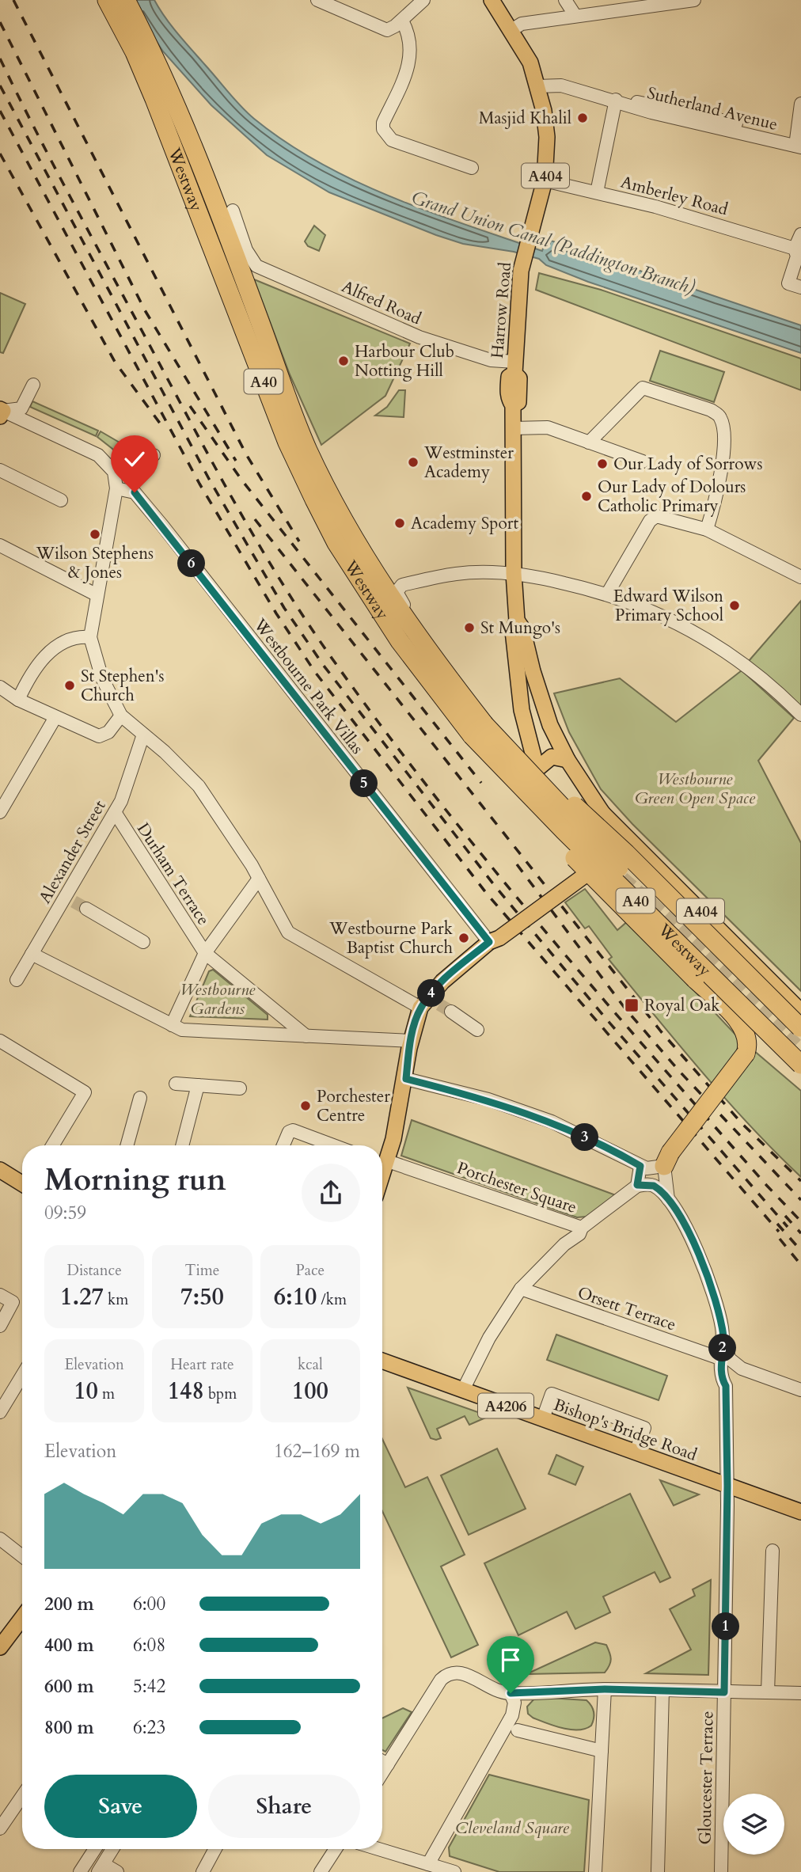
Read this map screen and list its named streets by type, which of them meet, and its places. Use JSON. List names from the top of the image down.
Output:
{
  "streets": {
    "highway": ["Westway", "A40"],
    "main road": [
      "A404",
      "Harrow Road",
      "A4206",
      "Bishop's Bridge Road"
    ],
    "street": [
      "Sutherland Avenue",
      "Amberley Road",
      "Alfred Road",
      "Westbourne Park Villas",
      "Alexander Street",
      "Durham Terrace",
      "Porchester Square",
      "Orsett Terrace",
      "Gloucester Terrace"
    ]
  },
  "crossings": [
    ["Sutherland Avenue", "Harrow Road"],
    ["Westway", "A40"],
    ["Amberley Road", "Harrow Road"],
    ["Alfred Road", "Harrow Road"],
    ["Harrow Road", "A40"],
    ["A40", "Gloucester Terrace"],
    ["Alexander Street", "Durham Terrace"],
    ["Porchester Square", "Gloucester Terrace"],
    ["Orsett Terrace", "Gloucester Terrace"],
    ["Bishop's Bridge Road", "Gloucester Terrace"]
  ],
  "water": ["Grand Union Canal (Paddington Branch)"],
  "parks": ["Westbourne Green Open Space", "Westbourne Gardens", "Cleveland Square"],
  "places": {
    "other": [
      "Masjid Khalil",
      "Harbour Club Notting Hill",
      "Westminster Academy",
      "Our Lady of Sorrows",
      "Our Lady of Dolours Catholic Primary",
      "Academy Sport",
      "Wilson Stephens & Jones",
      "Edward Wilson Primary School",
      "St Mungo's",
      "St Stephen's Church",
      "Westbourne Park Baptist Church",
      "Porchester Centre"
    ],
    "transit": ["Royal Oak"]
  },
  "page": {
    "pins": [
      "6",
      "5",
      "4",
      "3",
      "2",
      "1"
    ],
    "heading": ["Morning run", "09:59"],
    "stats": [
      ["Distance", "1.27 km"],
      ["Time", "7:50"],
      ["Pace", "6:10 /km"],
      ["Elevation", "10 m"],
      ["Heart rate", "148 bpm"],
      ["kcal", "100"]
    ],
    "chart": ["Elevation", "162–169 m"],
    "list": [
      {
        "name": "200 m",
        "note": "6:00"
      },
      {
        "name": "400 m",
        "note": "6:08"
      },
      {
        "name": "600 m",
        "note": "5:42"
      },
      {
        "name": "800 m",
        "note": "6:23"
      }
    ],
    "buttons": ["Save", "Share"]
  }
}
